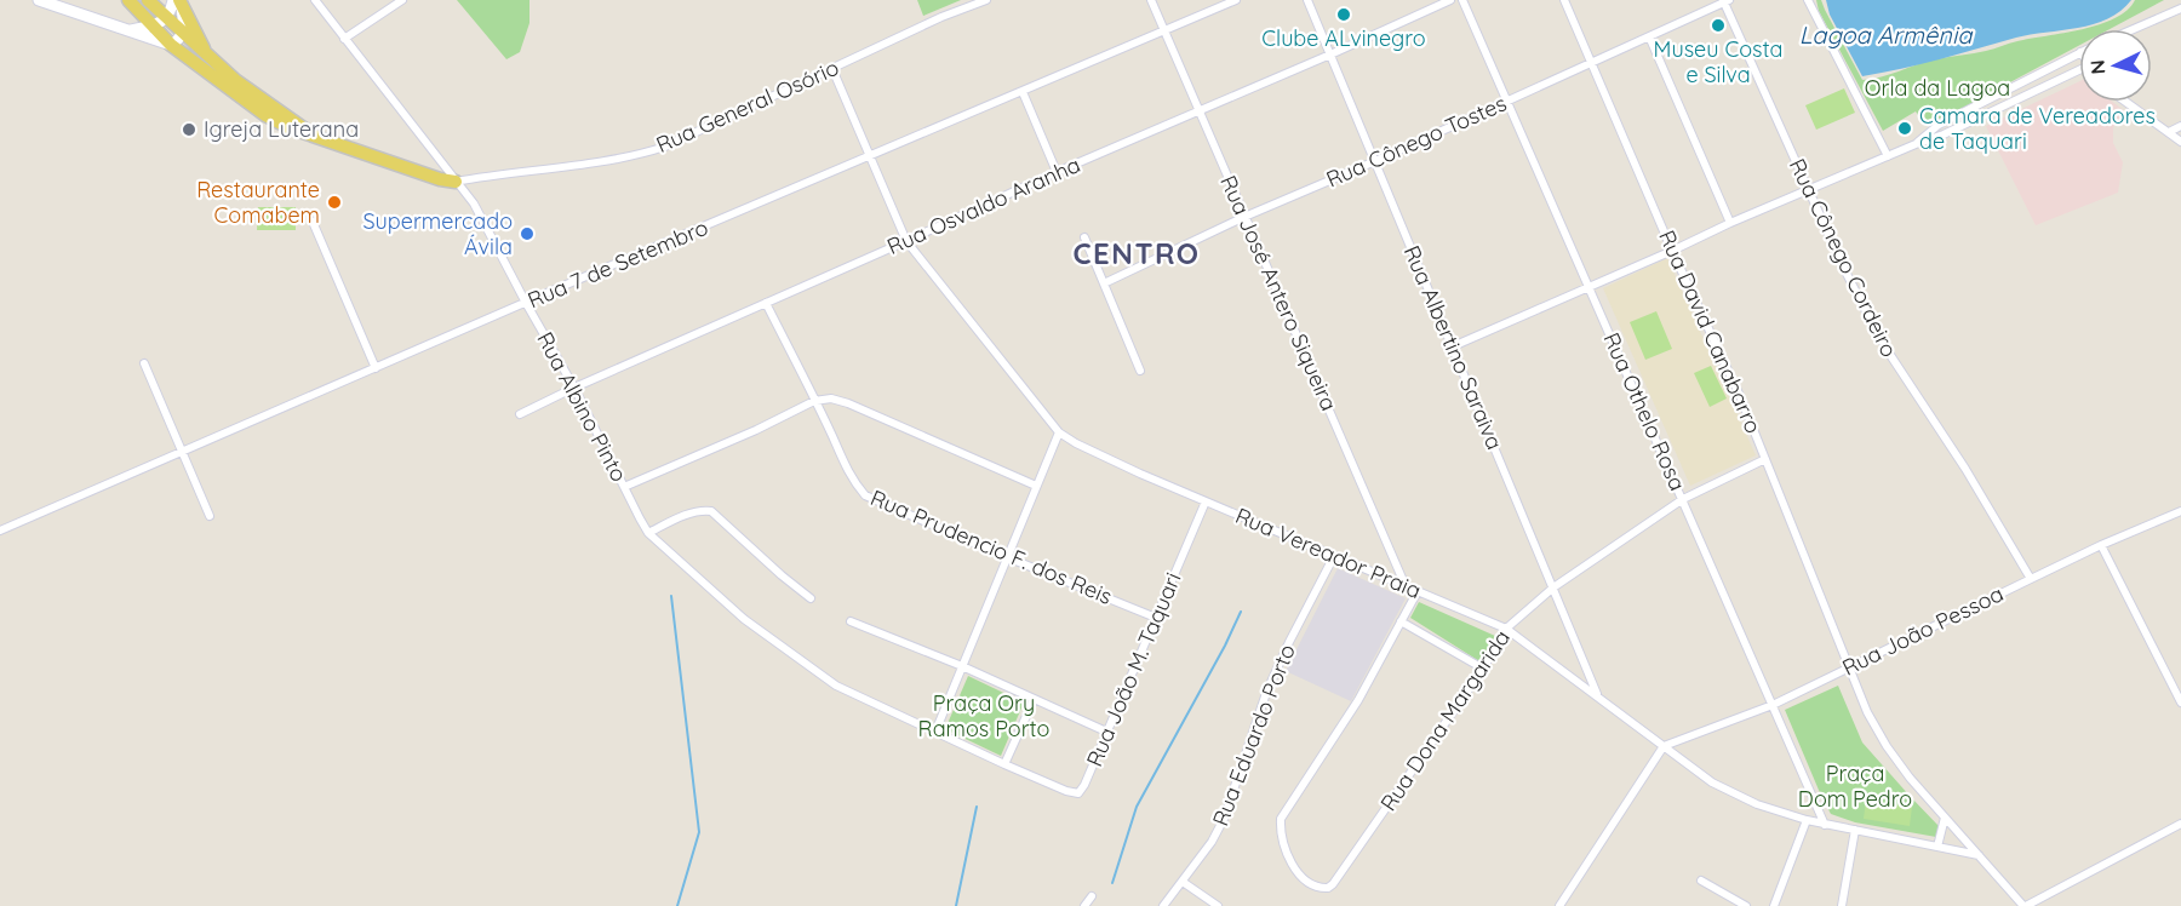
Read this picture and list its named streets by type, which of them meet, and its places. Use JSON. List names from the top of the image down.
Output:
{
  "streets": {
    "street": [
      "Rua General Osório",
      "Rua Cônego Tostes",
      "Rua Osvaldo Aranha",
      "Rua Cônego Cordeiro",
      "Rua 7 de Setembro",
      "Rua José Antero Siqueira",
      "Rua David Canabarro",
      "Rua Albertino Saraiva",
      "Rua Albino Pinto",
      "Rua Othelo Rosa",
      "Rua Prudencio F. dos Reis",
      "Rua Vereador Praia",
      "Rua João Pessoa",
      "Rua João M. Taquari",
      "Rua Dona Margarida",
      "Rua Eduardo Porto"
    ]
  },
  "crossings": [
    ["Rua General Osório", "Rua Albino Pinto"],
    ["Rua General Osório", "Rua Vereador Praia"],
    ["Rua Cônego Tostes", "Rua Cônego Cordeiro"],
    ["Rua Cônego Tostes", "Rua José Antero Siqueira"],
    ["Rua Cônego Tostes", "Rua David Canabarro"],
    ["Rua Cônego Tostes", "Rua Albertino Saraiva"],
    ["Rua Cônego Tostes", "Rua Othelo Rosa"],
    ["Rua Osvaldo Aranha", "Rua José Antero Siqueira"],
    ["Rua Osvaldo Aranha", "Rua Albertino Saraiva"],
    ["Rua Osvaldo Aranha", "Rua Albino Pinto"],
    ["Rua Osvaldo Aranha", "Rua Prudencio F. dos Reis"],
    ["Rua Osvaldo Aranha", "Rua Vereador Praia"],
    ["Rua Cônego Cordeiro", "Rua João Pessoa"],
    ["Rua 7 de Setembro", "Rua José Antero Siqueira"],
    ["Rua 7 de Setembro", "Rua Albino Pinto"],
    ["Rua 7 de Setembro", "Rua Vereador Praia"],
    ["Rua José Antero Siqueira", "Rua Vereador Praia"],
    ["Rua David Canabarro", "Rua Vereador Praia"],
    ["Rua David Canabarro", "Rua João Pessoa"],
    ["Rua David Canabarro", "Rua Dona Margarida"],
    ["Rua Albertino Saraiva", "Rua Vereador Praia"],
    ["Rua Albertino Saraiva", "Rua Dona Margarida"],
    ["Rua Albino Pinto", "Rua João M. Taquari"],
    ["Rua Othelo Rosa", "Rua Vereador Praia"],
    ["Rua Othelo Rosa", "Rua João Pessoa"],
    ["Rua Othelo Rosa", "Rua Dona Margarida"],
    ["Rua Prudencio F. dos Reis", "Rua João M. Taquari"],
    ["Rua Vereador Praia", "Rua João Pessoa"],
    ["Rua Vereador Praia", "Rua João M. Taquari"],
    ["Rua Vereador Praia", "Rua Dona Margarida"],
    ["Rua Vereador Praia", "Rua Eduardo Porto"]
  ],
  "districts": ["CENTRO"],
  "water": ["Lagoa Armênia"],
  "parks": ["Orla da Lagoa", "Praça Ory Ramos Porto", "Praça Dom Pedro"],
  "places": [
    "Clube ALvinegro",
    "Museu Costa e Silva",
    "Camara de Vereadores de Taquari",
    "Igreja Luterana",
    "Restaurante Comabem",
    "Supermercado Ávila"
  ],
  "north": "left"
}
